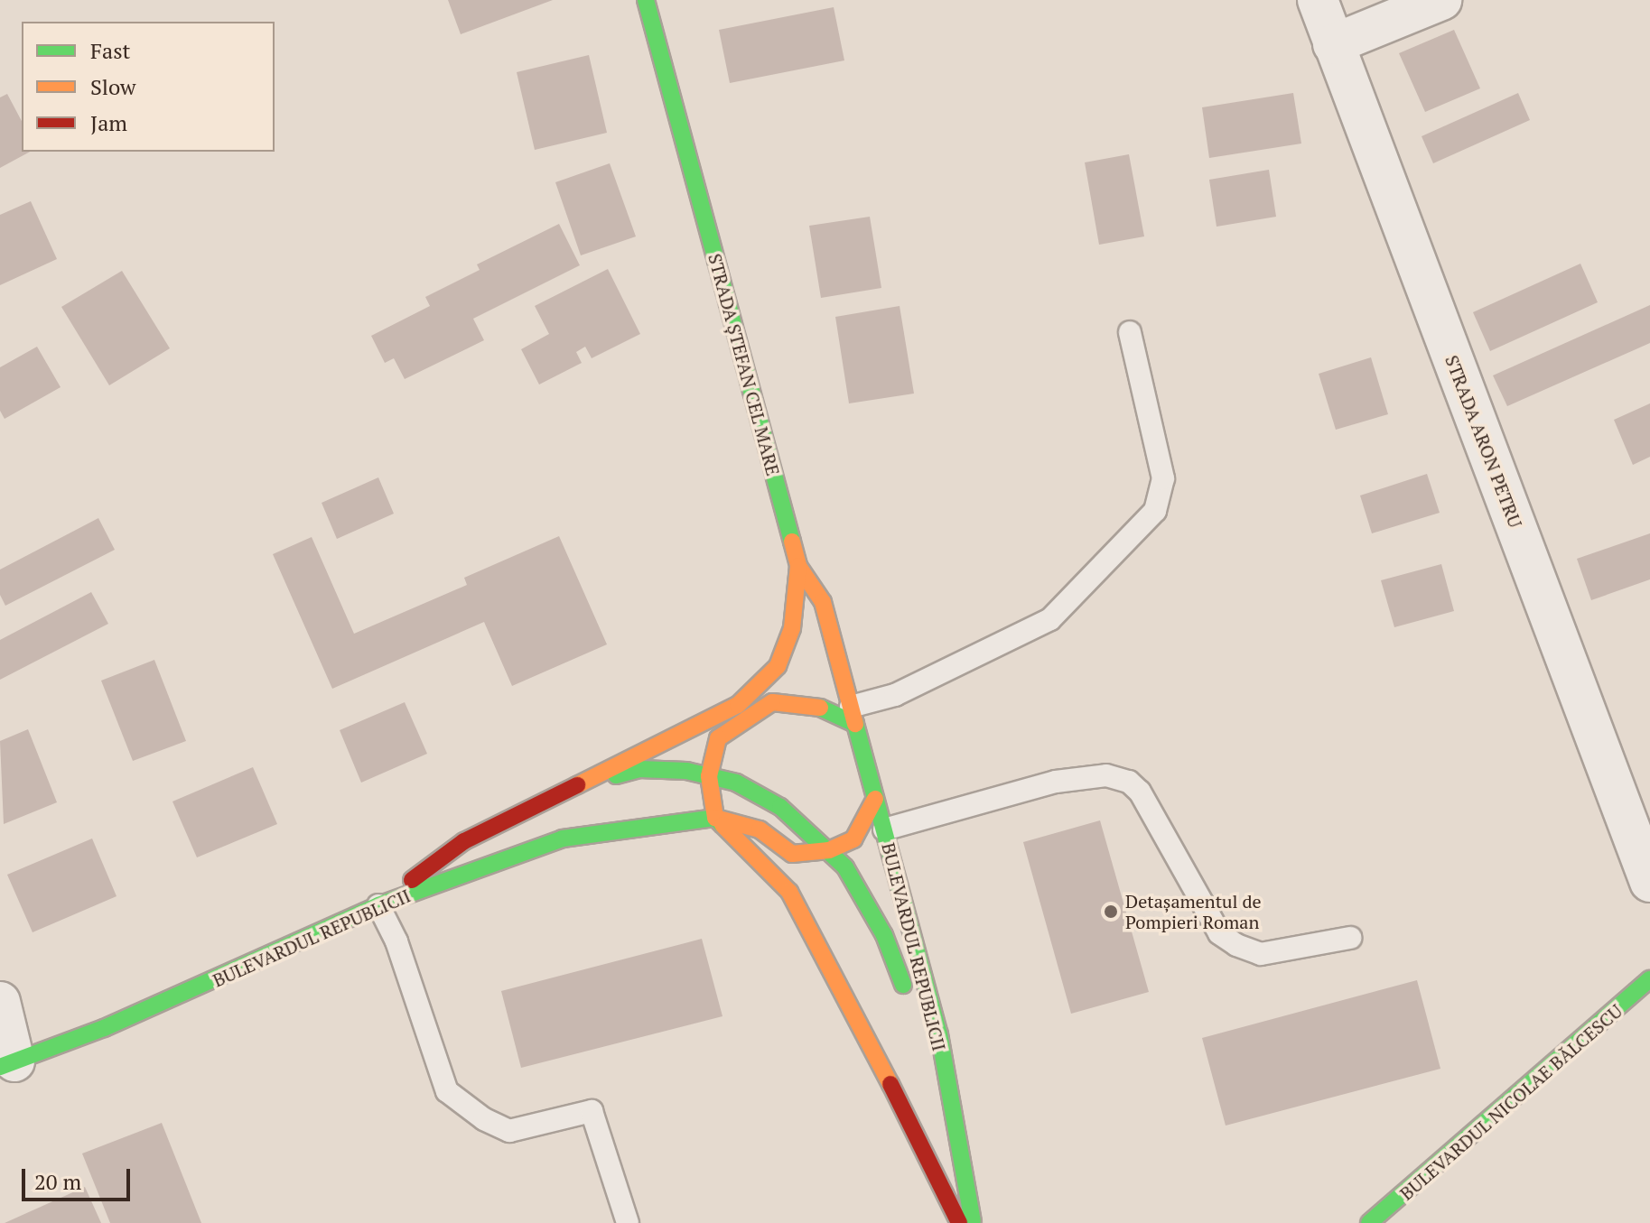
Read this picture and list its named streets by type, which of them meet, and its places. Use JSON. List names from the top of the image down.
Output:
{
  "streets": {
    "main road": ["STRADA ȘTEFAN CEL MARE", "BULEVARDUL REPUBLICII", "BULEVARDUL NICOLAE BĂLCESCU"],
    "street": ["STRADA ARON PETRU"]
  },
  "crossings": [
    ["STRADA ȘTEFAN CEL MARE", "BULEVARDUL REPUBLICII"]
  ],
  "places": ["Detașamentul de Pompieri Roman"],
  "legend": ["Fast", "Slow", "Jam"],
  "scale_bar": "20 m"
}
